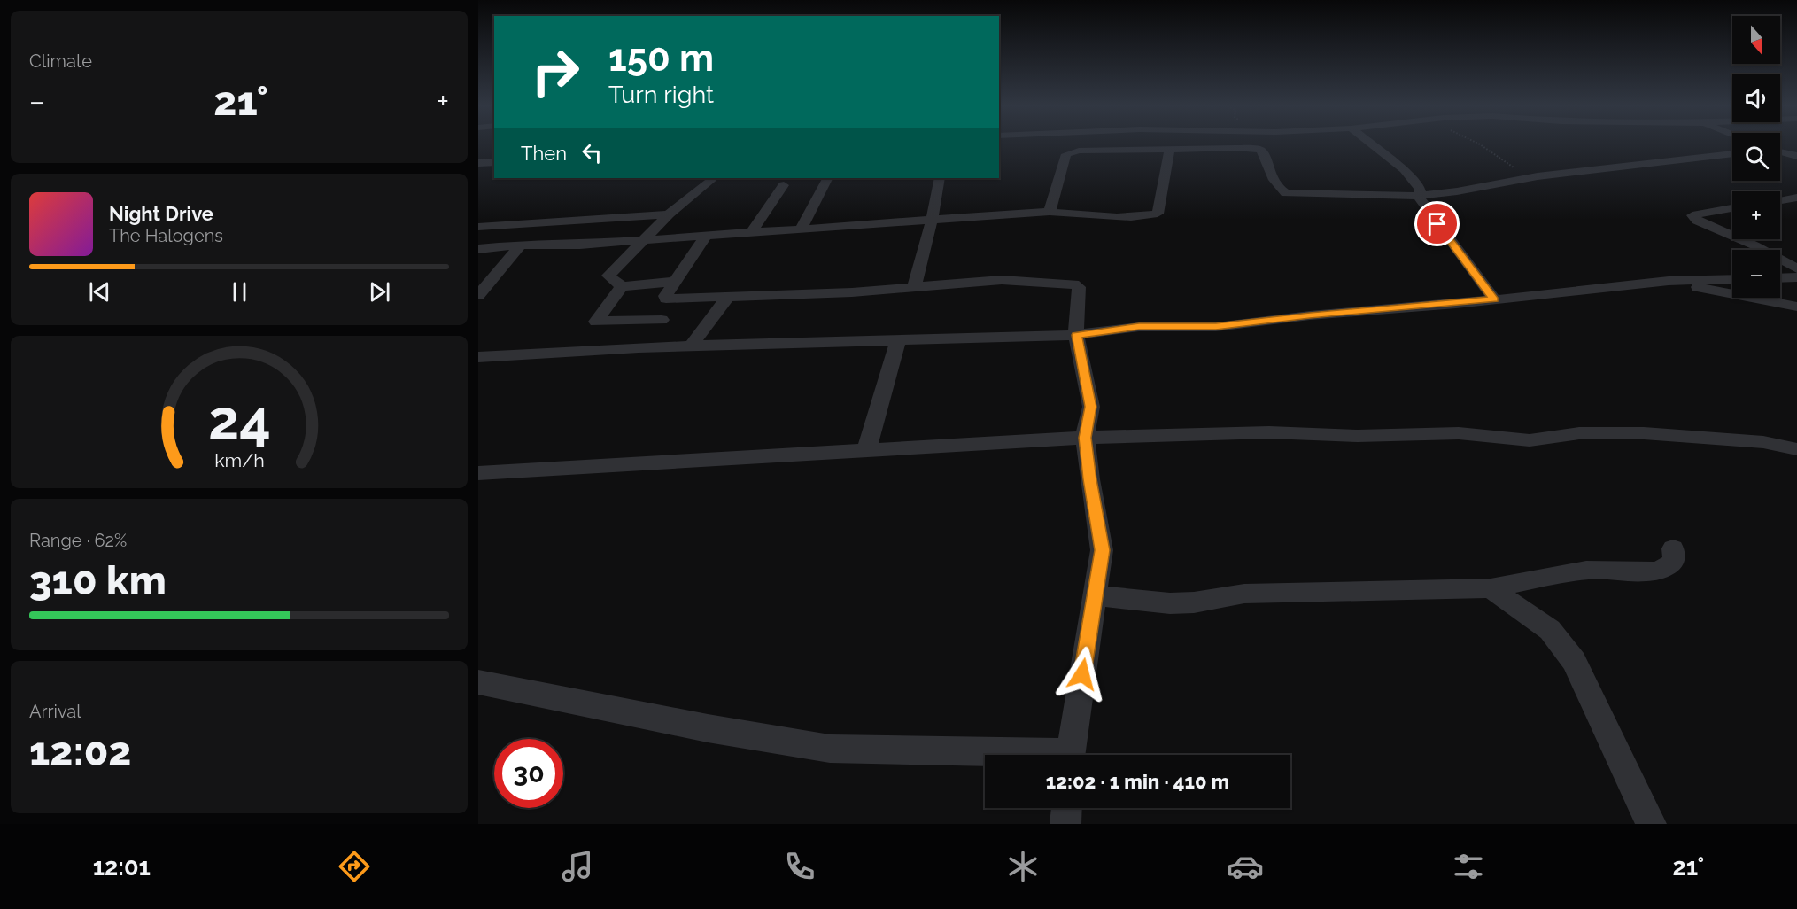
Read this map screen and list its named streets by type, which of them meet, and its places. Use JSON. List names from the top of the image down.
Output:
{
  "north": "bottom",
  "page": {
    "tile": [
      "Climate",
      ["Range · 62%", "310 km"],
      ["Arrival", "12:02"]
    ],
    "map_buttons": ["+", "−"],
    "turn": ["150 m", "Turn right"],
    "heat": ["−", "21°", "+"],
    "then": "Then",
    "song": ["Night Drive", "The Halogens"],
    "limit": "30",
    "trip": "12:02 · 1 min · 410 m",
    "tabs": ["12:01", "21°"],
    "gauge": ["24", "km/h"]
  }
}
